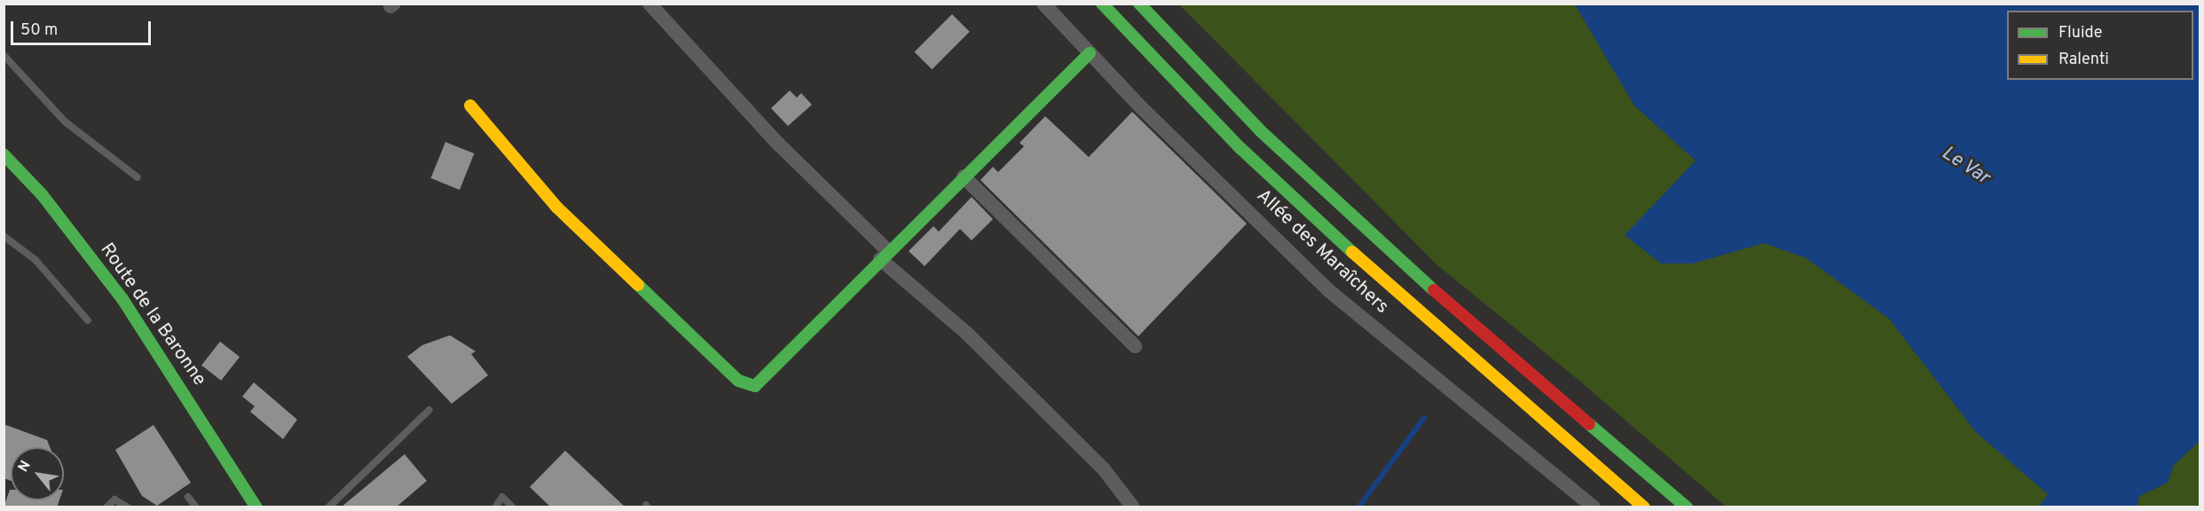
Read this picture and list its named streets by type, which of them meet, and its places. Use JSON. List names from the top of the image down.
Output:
{
  "streets": {
    "main road": ["Route de la Baronne"],
    "street": ["Allée des Maraîchers"]
  },
  "water": ["Le Var"],
  "legend": ["Fluide", "Ralenti"],
  "scale_bar": "50 m",
  "north": "top left"
}
